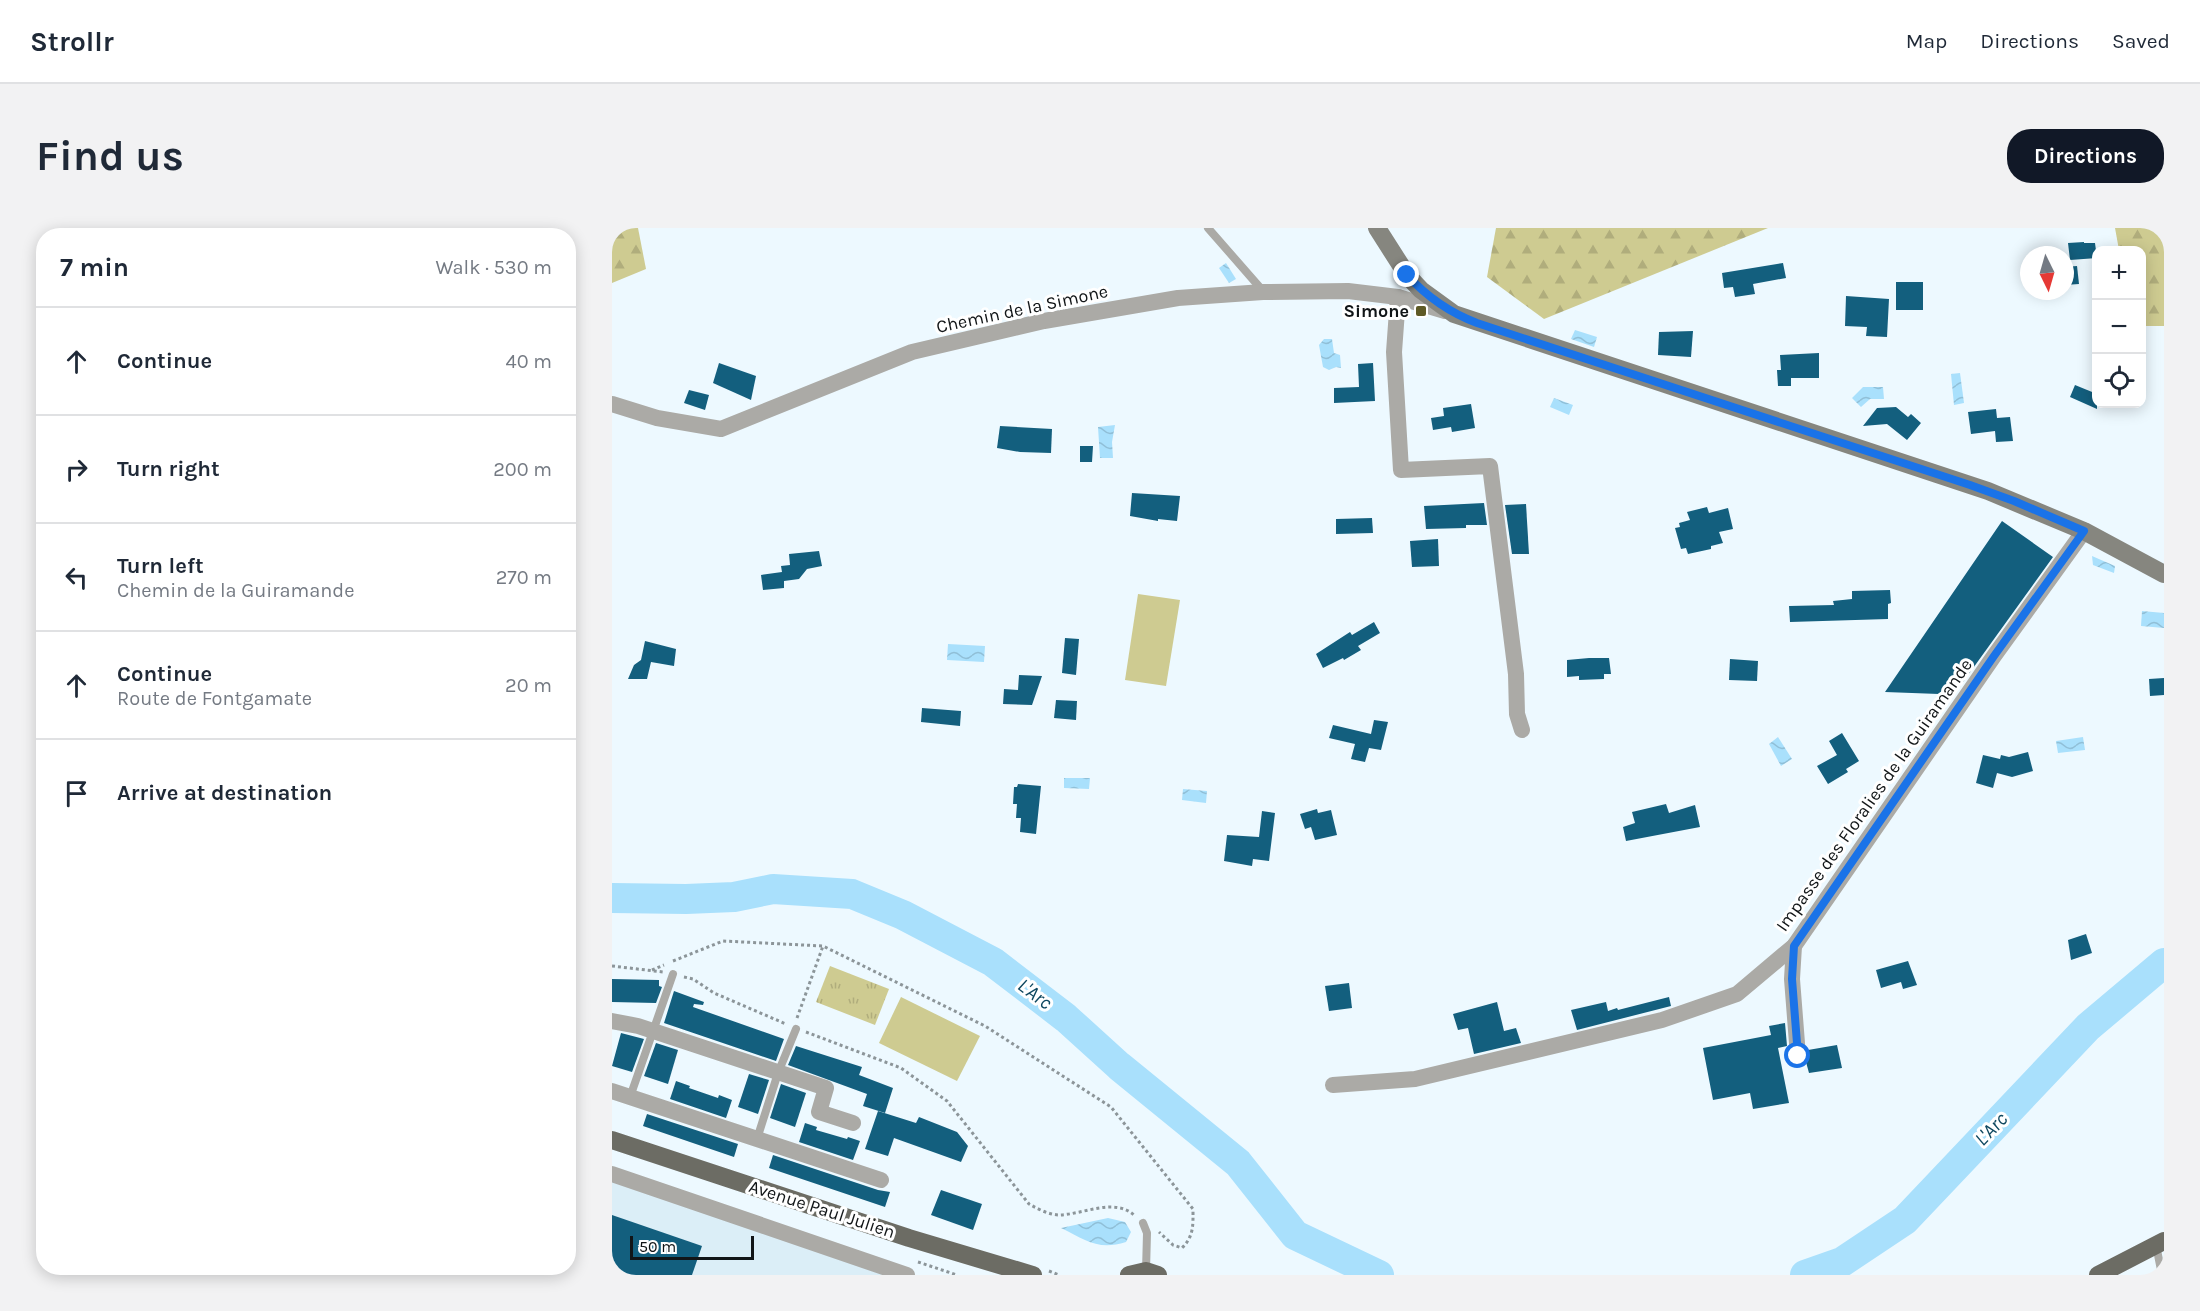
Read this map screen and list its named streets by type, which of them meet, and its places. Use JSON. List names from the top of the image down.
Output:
{
  "streets": {
    "main road": ["Avenue Paul Julien"],
    "street": ["Chemin de la Simone", "Impasse des Floralies de la Guiramande"]
  },
  "water": ["L'Arc"],
  "places": {
    "transit": ["Simone"]
  },
  "scale_bar": "50 m",
  "north": "bottom",
  "page": {
    "header": "Strollr",
    "nav": ["Map", "Directions", "Saved"],
    "buttons": "Directions",
    "title": "Find us",
    "heading": ["7 min", "Walk · 530 m"],
    "map_buttons": ["+", "−"],
    "list": [
      ["Continue", "40 m"],
      ["Turn right", "200 m"],
      ["Turn left", "Chemin de la Guiramande", "270 m"],
      ["Continue", "Route de Fontgamate", "20 m"],
      "Arrive at destination"
    ],
    "scale": "50 m"
  }
}
